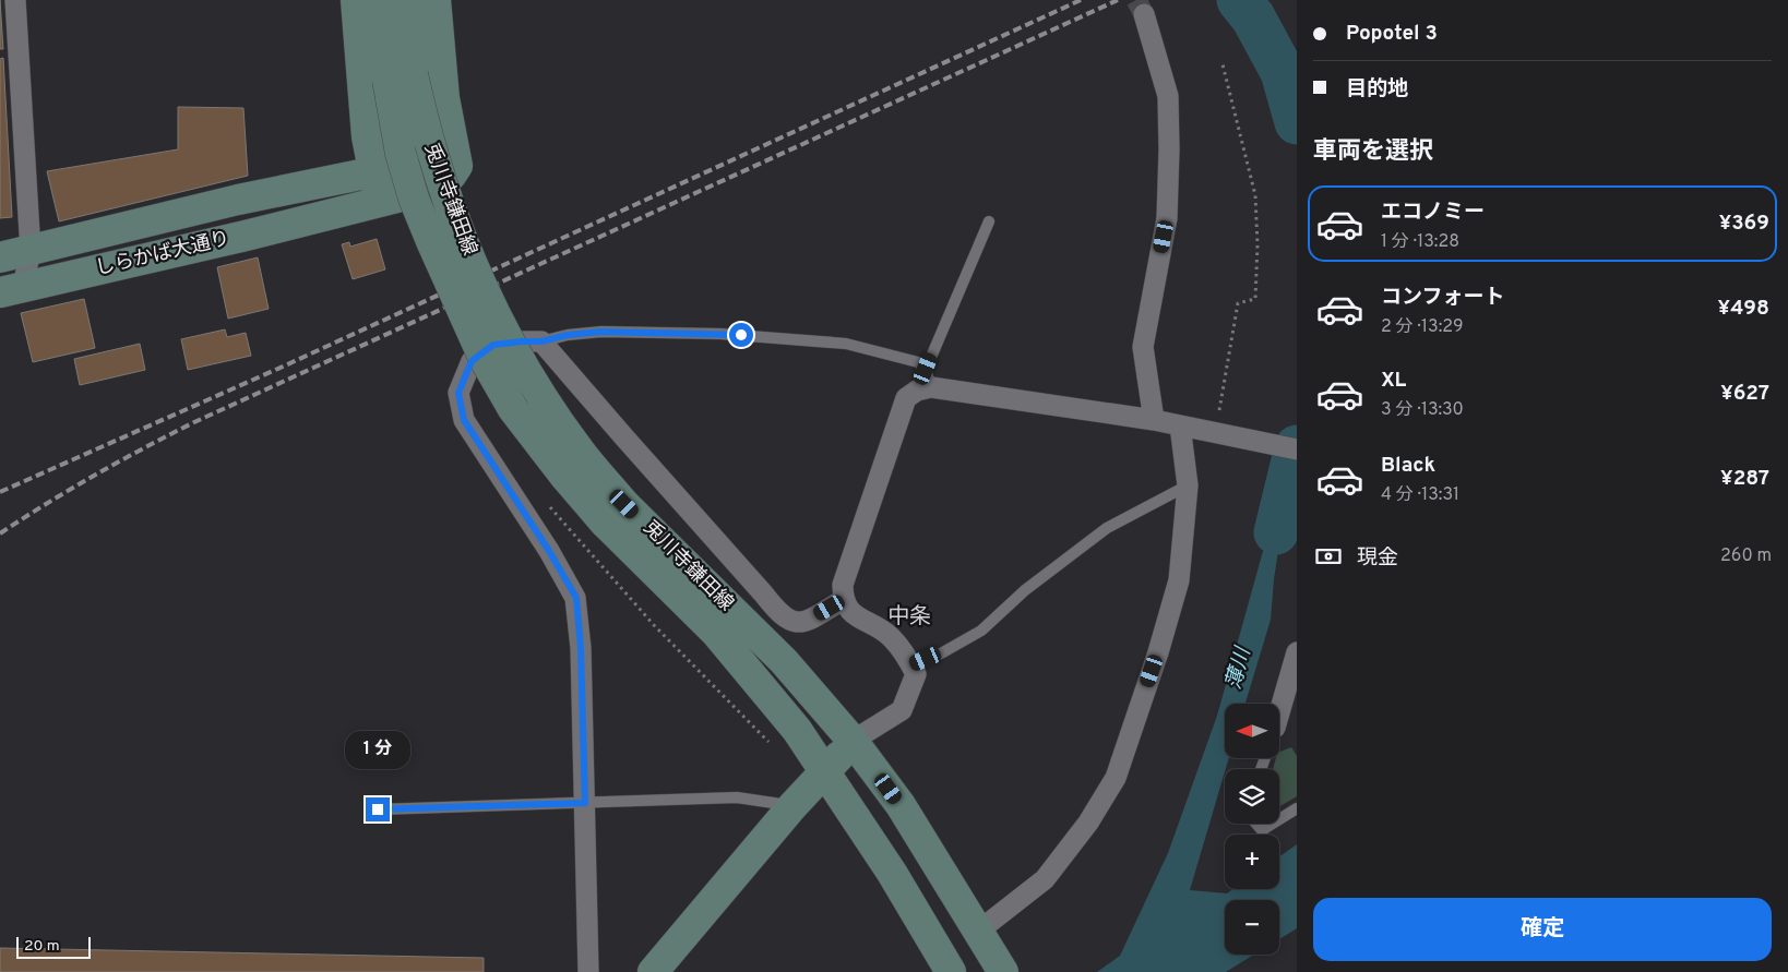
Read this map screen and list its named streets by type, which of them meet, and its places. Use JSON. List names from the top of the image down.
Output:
{
  "streets": {
    "main road": ["兎川寺鎌田線", "しらかば大通り"]
  },
  "districts": ["中条"],
  "water": ["薄川"],
  "scale_bar": "20 m",
  "north": "left",
  "page": {
    "banner": ["Popotel 3", "目的地"],
    "heading": "車両を選択",
    "list": [
      {
        "name": "エコノミー",
        "note": "1 分 · 13:28",
        "value": "¥369"
      },
      {
        "name": "コンフォート",
        "note": "2 分 · 13:29",
        "value": "¥498"
      },
      {
        "name": "XL",
        "note": "3 分 · 13:30",
        "value": "¥627"
      },
      {
        "name": "Black",
        "note": "4 分 · 13:31",
        "value": "¥287"
      }
    ],
    "pay": ["現金", "260 m"],
    "map_buttons": ["+", "−"],
    "bubble": "1 分",
    "buttons": "確定",
    "scale": "20 m"
  }
}
